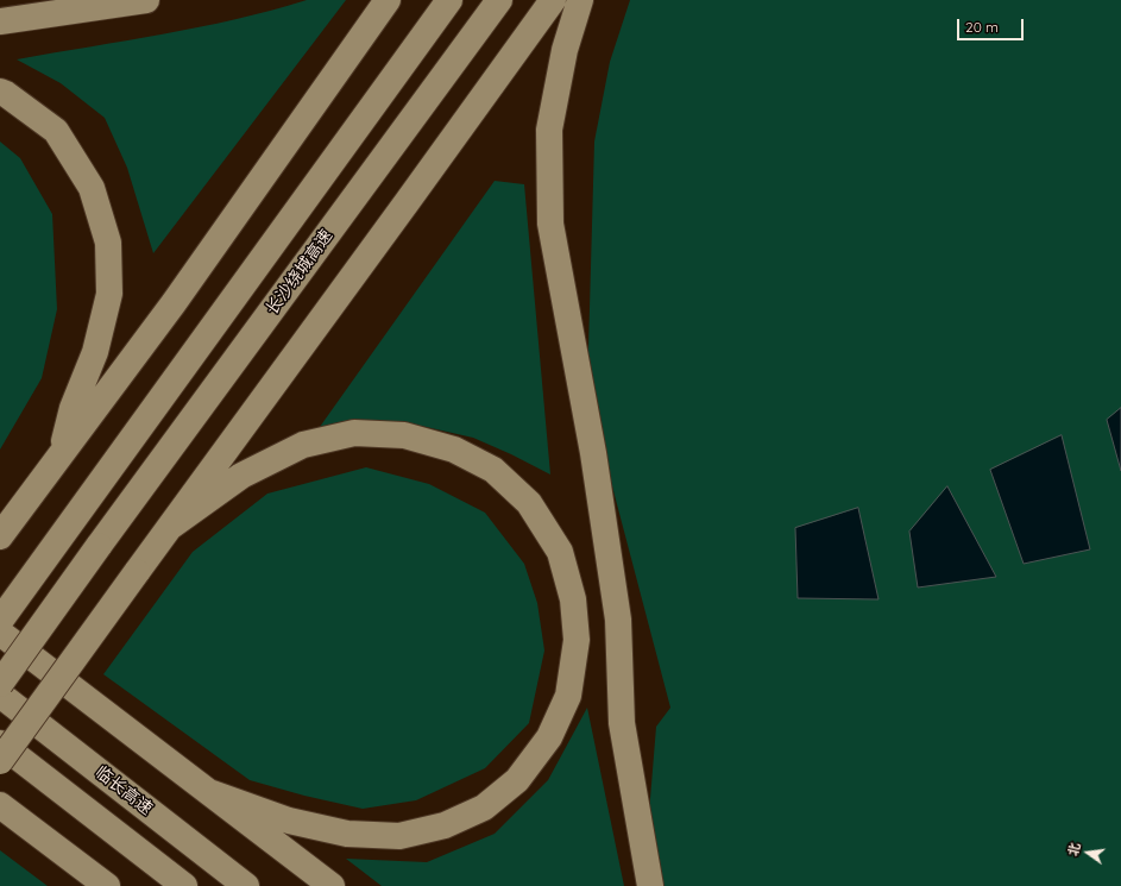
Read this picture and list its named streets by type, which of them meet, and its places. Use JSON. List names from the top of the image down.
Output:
{
  "streets": {
    "highway": ["长沙绕城高速", "临长高速"]
  },
  "scale_bar": "20 m",
  "north": "left"
}
